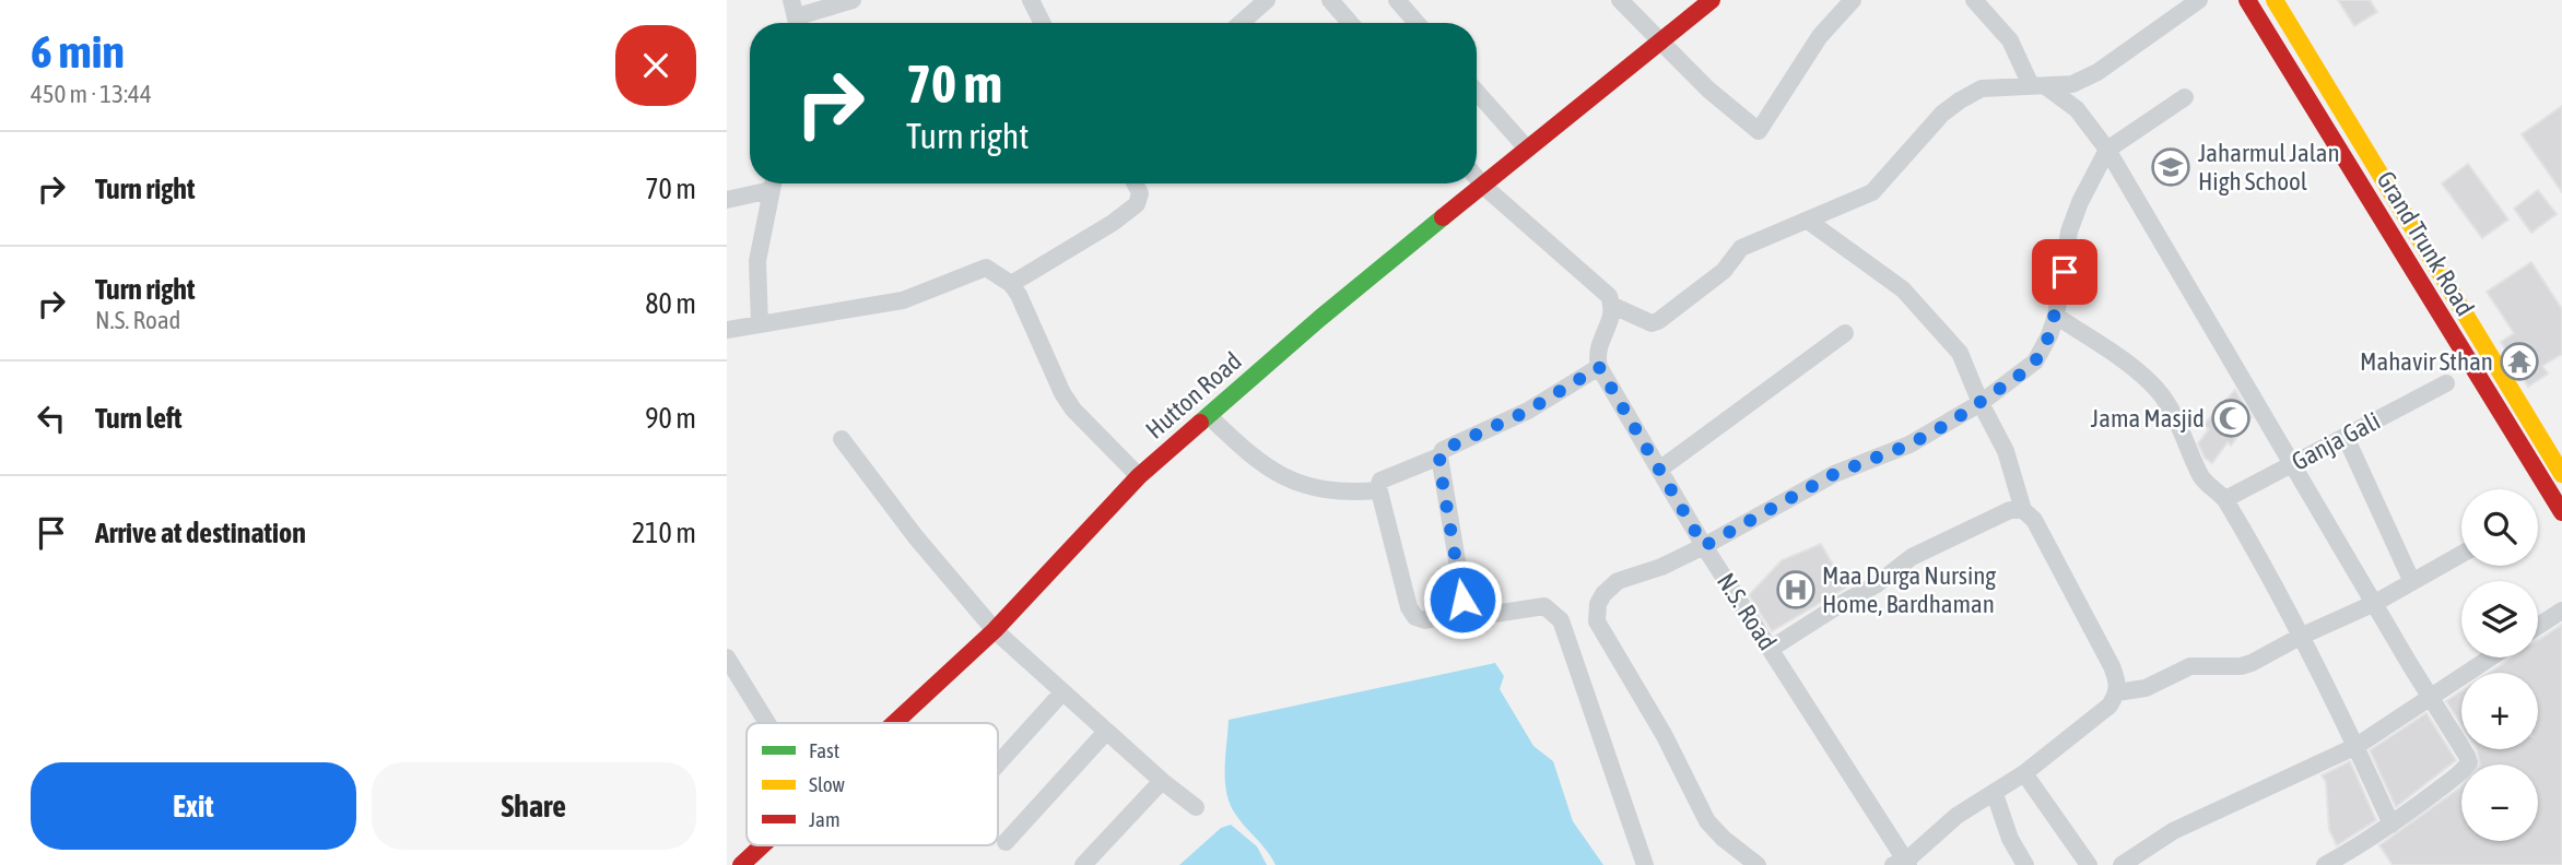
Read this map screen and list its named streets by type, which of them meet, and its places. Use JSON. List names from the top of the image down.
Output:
{
  "streets": {
    "street": [
      "Grand Trunk Road",
      "Hutton Road",
      "Ganja Gali",
      "N.S. Road"
    ]
  },
  "places": {
    "school or university": ["Jaharmul Jalan High School"],
    "temple": ["Mahavir Sthan"],
    "mosque": ["Jama Masjid"],
    "hospital": ["Maa Durga Nursing Home, Bardhaman"]
  },
  "legend": ["Fast", "Slow", "Jam"],
  "page": {
    "heading": ["6 min", "450 m · 13:44"],
    "turn": ["70 m", "Turn right"],
    "list": [
      {
        "name": "Turn right",
        "value": "70 m"
      },
      {
        "name": "Turn right",
        "note": "N.S. Road",
        "value": "80 m"
      },
      {
        "name": "Turn left",
        "value": "90 m"
      },
      {
        "name": "Arrive at destination",
        "value": "210 m"
      }
    ],
    "map_buttons": ["+", "−"],
    "buttons": ["Exit", "Share"]
  }
}
